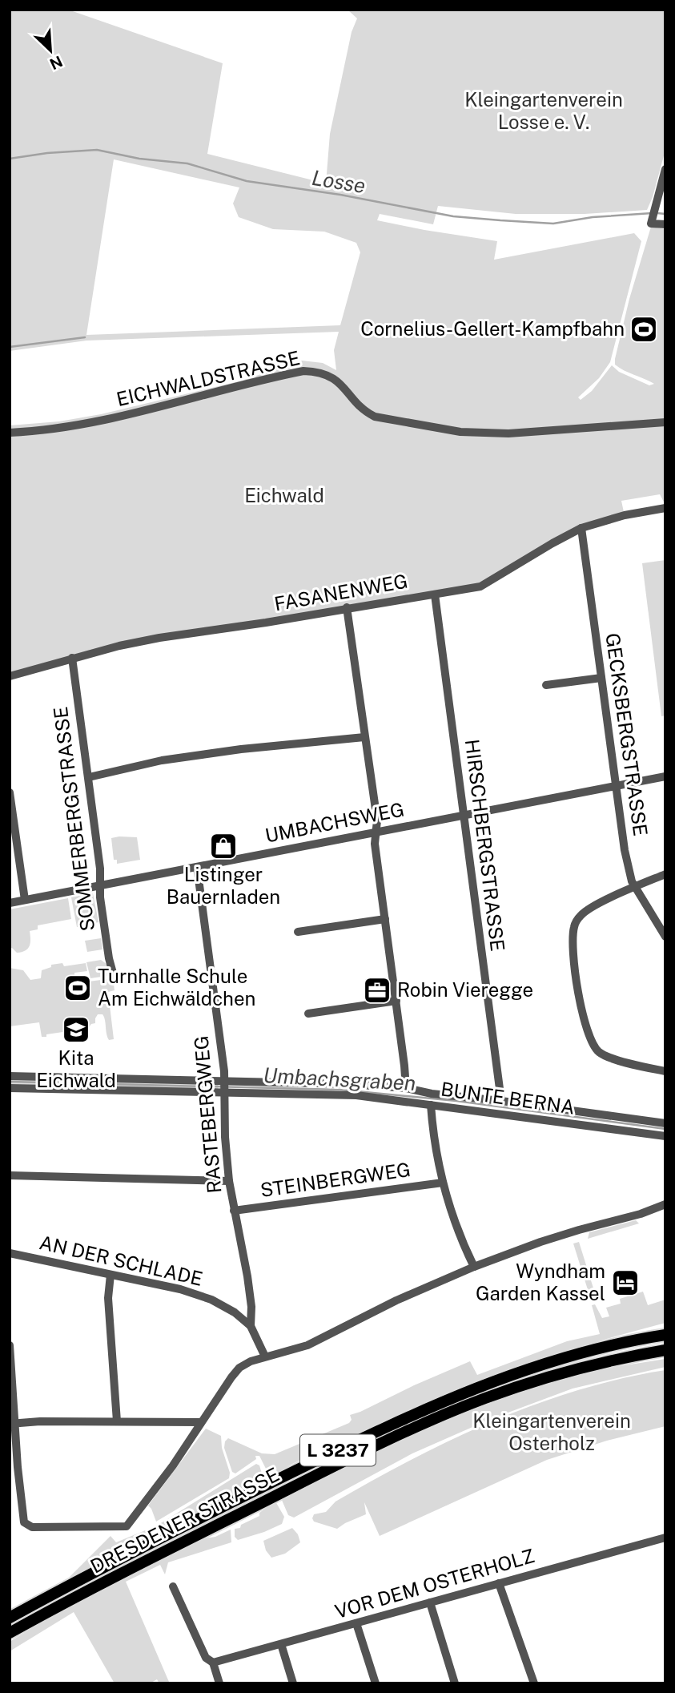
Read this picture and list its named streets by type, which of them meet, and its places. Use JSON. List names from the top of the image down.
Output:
{
  "streets": {
    "main road": ["L 3237", "DRESDENER STRASSE"],
    "street": [
      "EICHWALDSTRASSE",
      "FASANENWEG",
      "GECKSBERGSTRASSE",
      "SOMMERBERGSTRASSE",
      "UMBACHSWEG",
      "HIRSCHBERGSTRASSE",
      "BUNTE BERNA",
      "RASTEBERGWEG",
      "STEINBERGWEG",
      "AN DER SCHLADE",
      "VOR DEM OSTERHOLZ"
    ]
  },
  "crossings": [
    ["FASANENWEG", "GECKSBERGSTRASSE"],
    ["FASANENWEG", "SOMMERBERGSTRASSE"],
    ["FASANENWEG", "HIRSCHBERGSTRASSE"],
    ["GECKSBERGSTRASSE", "UMBACHSWEG"],
    ["SOMMERBERGSTRASSE", "UMBACHSWEG"],
    ["UMBACHSWEG", "HIRSCHBERGSTRASSE"],
    ["UMBACHSWEG", "RASTEBERGWEG"],
    ["HIRSCHBERGSTRASSE", "BUNTE BERNA"],
    ["BUNTE BERNA", "RASTEBERGWEG"],
    ["RASTEBERGWEG", "STEINBERGWEG"],
    ["RASTEBERGWEG", "AN DER SCHLADE"]
  ],
  "water": ["Losse", "Umbachsgraben"],
  "parks": ["Kleingartenverein Losse e. V.", "Eichwald", "Kleingartenverein Osterholz"],
  "places": {
    "sports": ["Cornelius-Gellert-Kampfbahn", "Turnhalle Schule Am Eichwäldchen"],
    "shop": ["Listinger Bauernladen"],
    "office": ["Robin Vieregge"],
    "school or university": ["Kita Eichwald"],
    "hotel": ["Wyndham Garden Kassel"]
  },
  "north": "bottom right"
}
